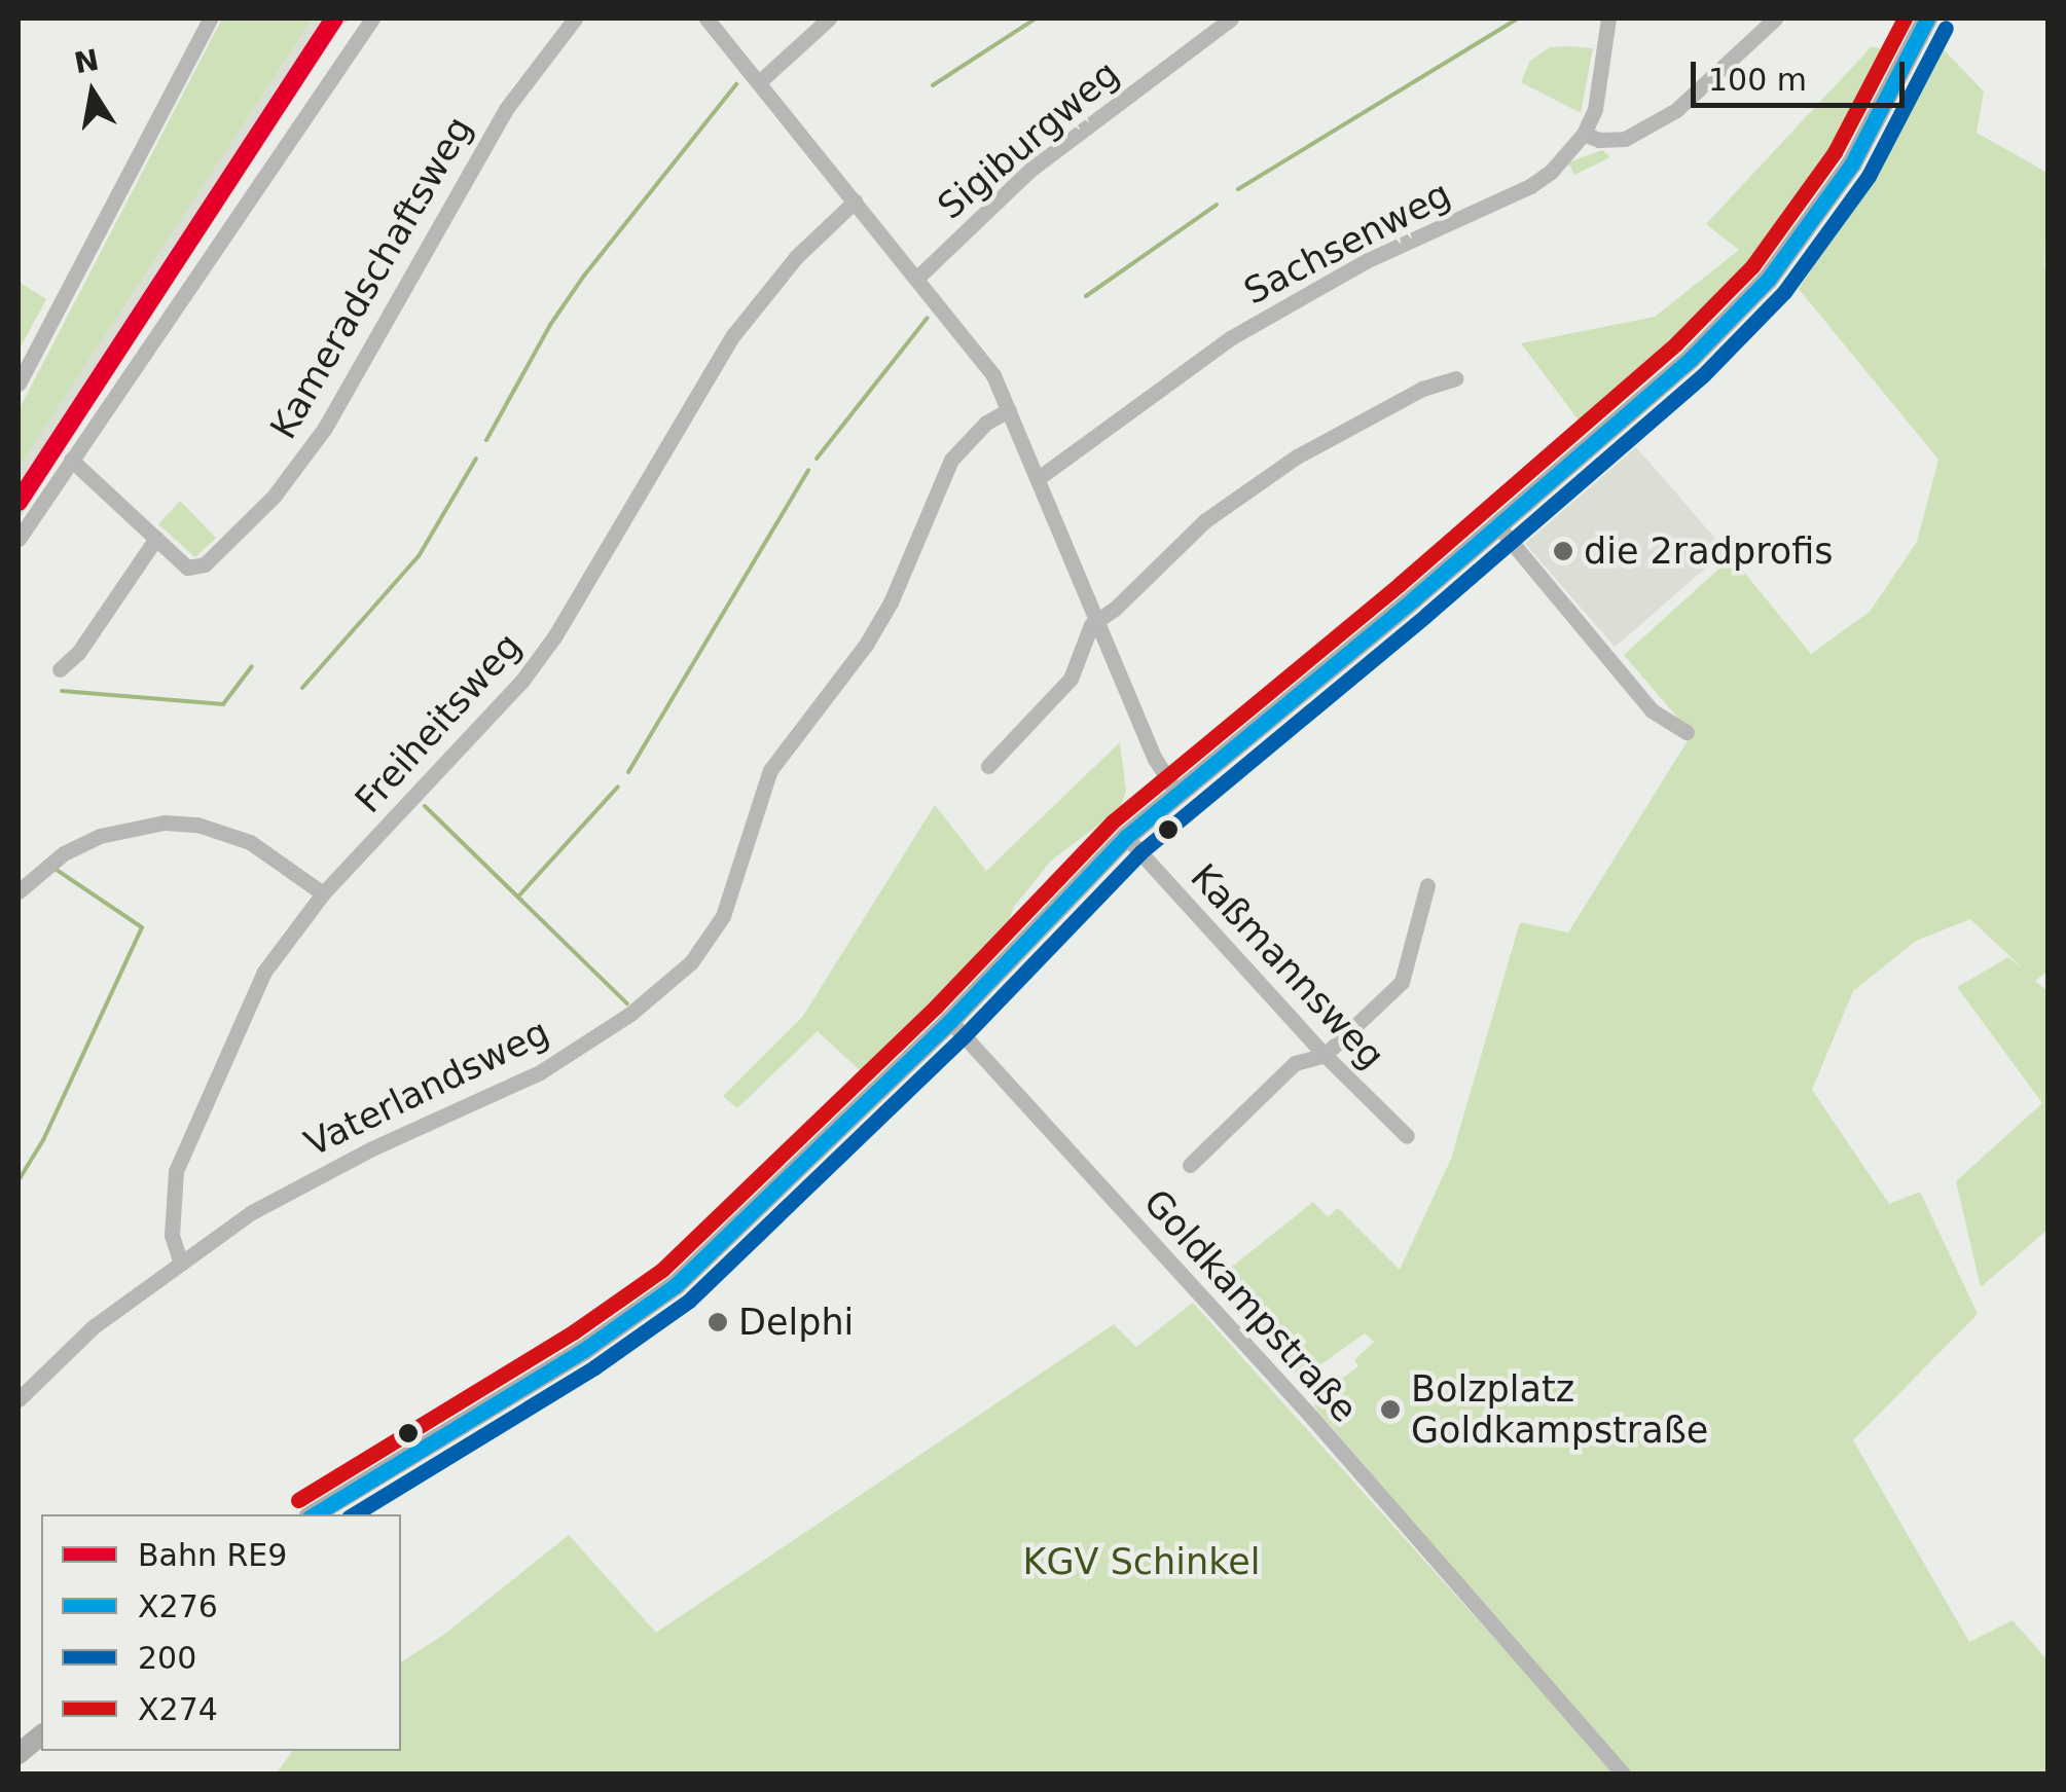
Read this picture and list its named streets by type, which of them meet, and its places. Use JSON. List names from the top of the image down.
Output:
{
  "streets": {
    "street": [
      "Sigiburgweg",
      "Sachsenweg",
      "Kameradschaftsweg",
      "Freiheitsweg",
      "Kaßmannsweg",
      "Vaterlandsweg",
      "Goldkampstraße"
    ]
  },
  "crossings": [
    ["Freiheitsweg", "Vaterlandsweg"]
  ],
  "parks": ["KGV Schinkel"],
  "places": ["die 2radprofis", "Delphi", "Bolzplatz Goldkampstraße"],
  "lines": [
    "rail line RE9",
    "transit line X276",
    "transit line X274",
    "transit line 200"
  ],
  "legend": [
    "Bahn RE9",
    "X276",
    "200",
    "X274"
  ],
  "scale_bar": "100 m",
  "north": "top"
}
